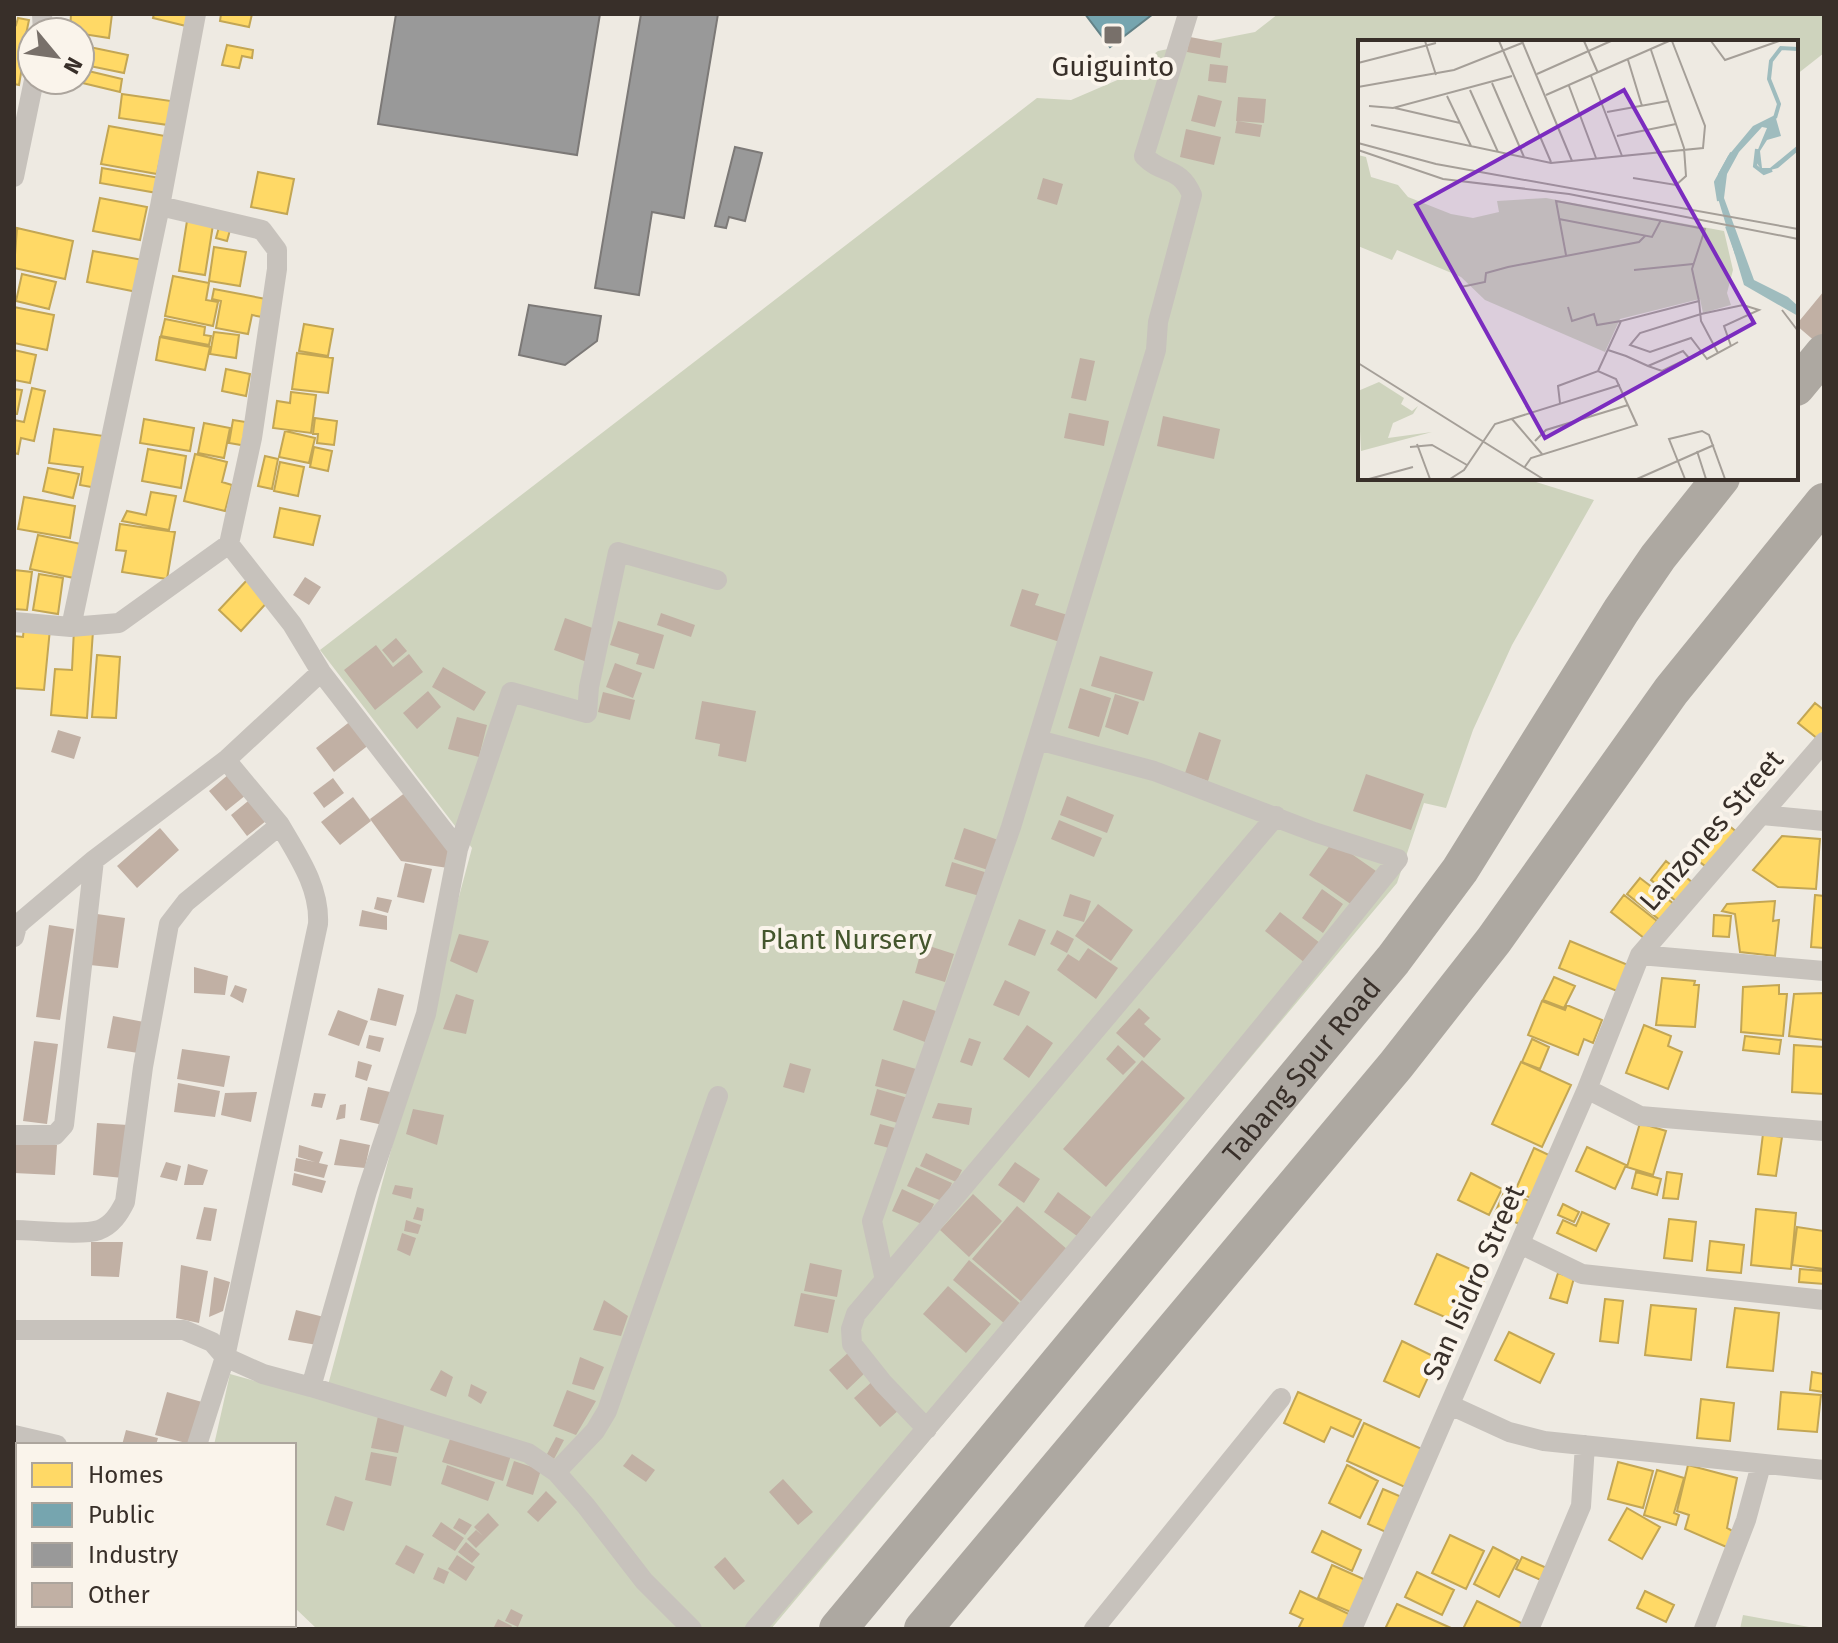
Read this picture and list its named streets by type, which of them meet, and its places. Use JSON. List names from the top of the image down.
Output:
{
  "streets": {
    "highway": ["Tabang Spur Road"],
    "street": ["Lanzones Street", "San Isidro Street"]
  },
  "crossings": [
    ["Lanzones Street", "San Isidro Street"]
  ],
  "parks": ["Plant Nursery"],
  "places": {
    "transit": ["Guiguinto"]
  },
  "legend": [
    "Homes",
    "Public",
    "Industry",
    "Other"
  ],
  "north": "bottom right"
}
